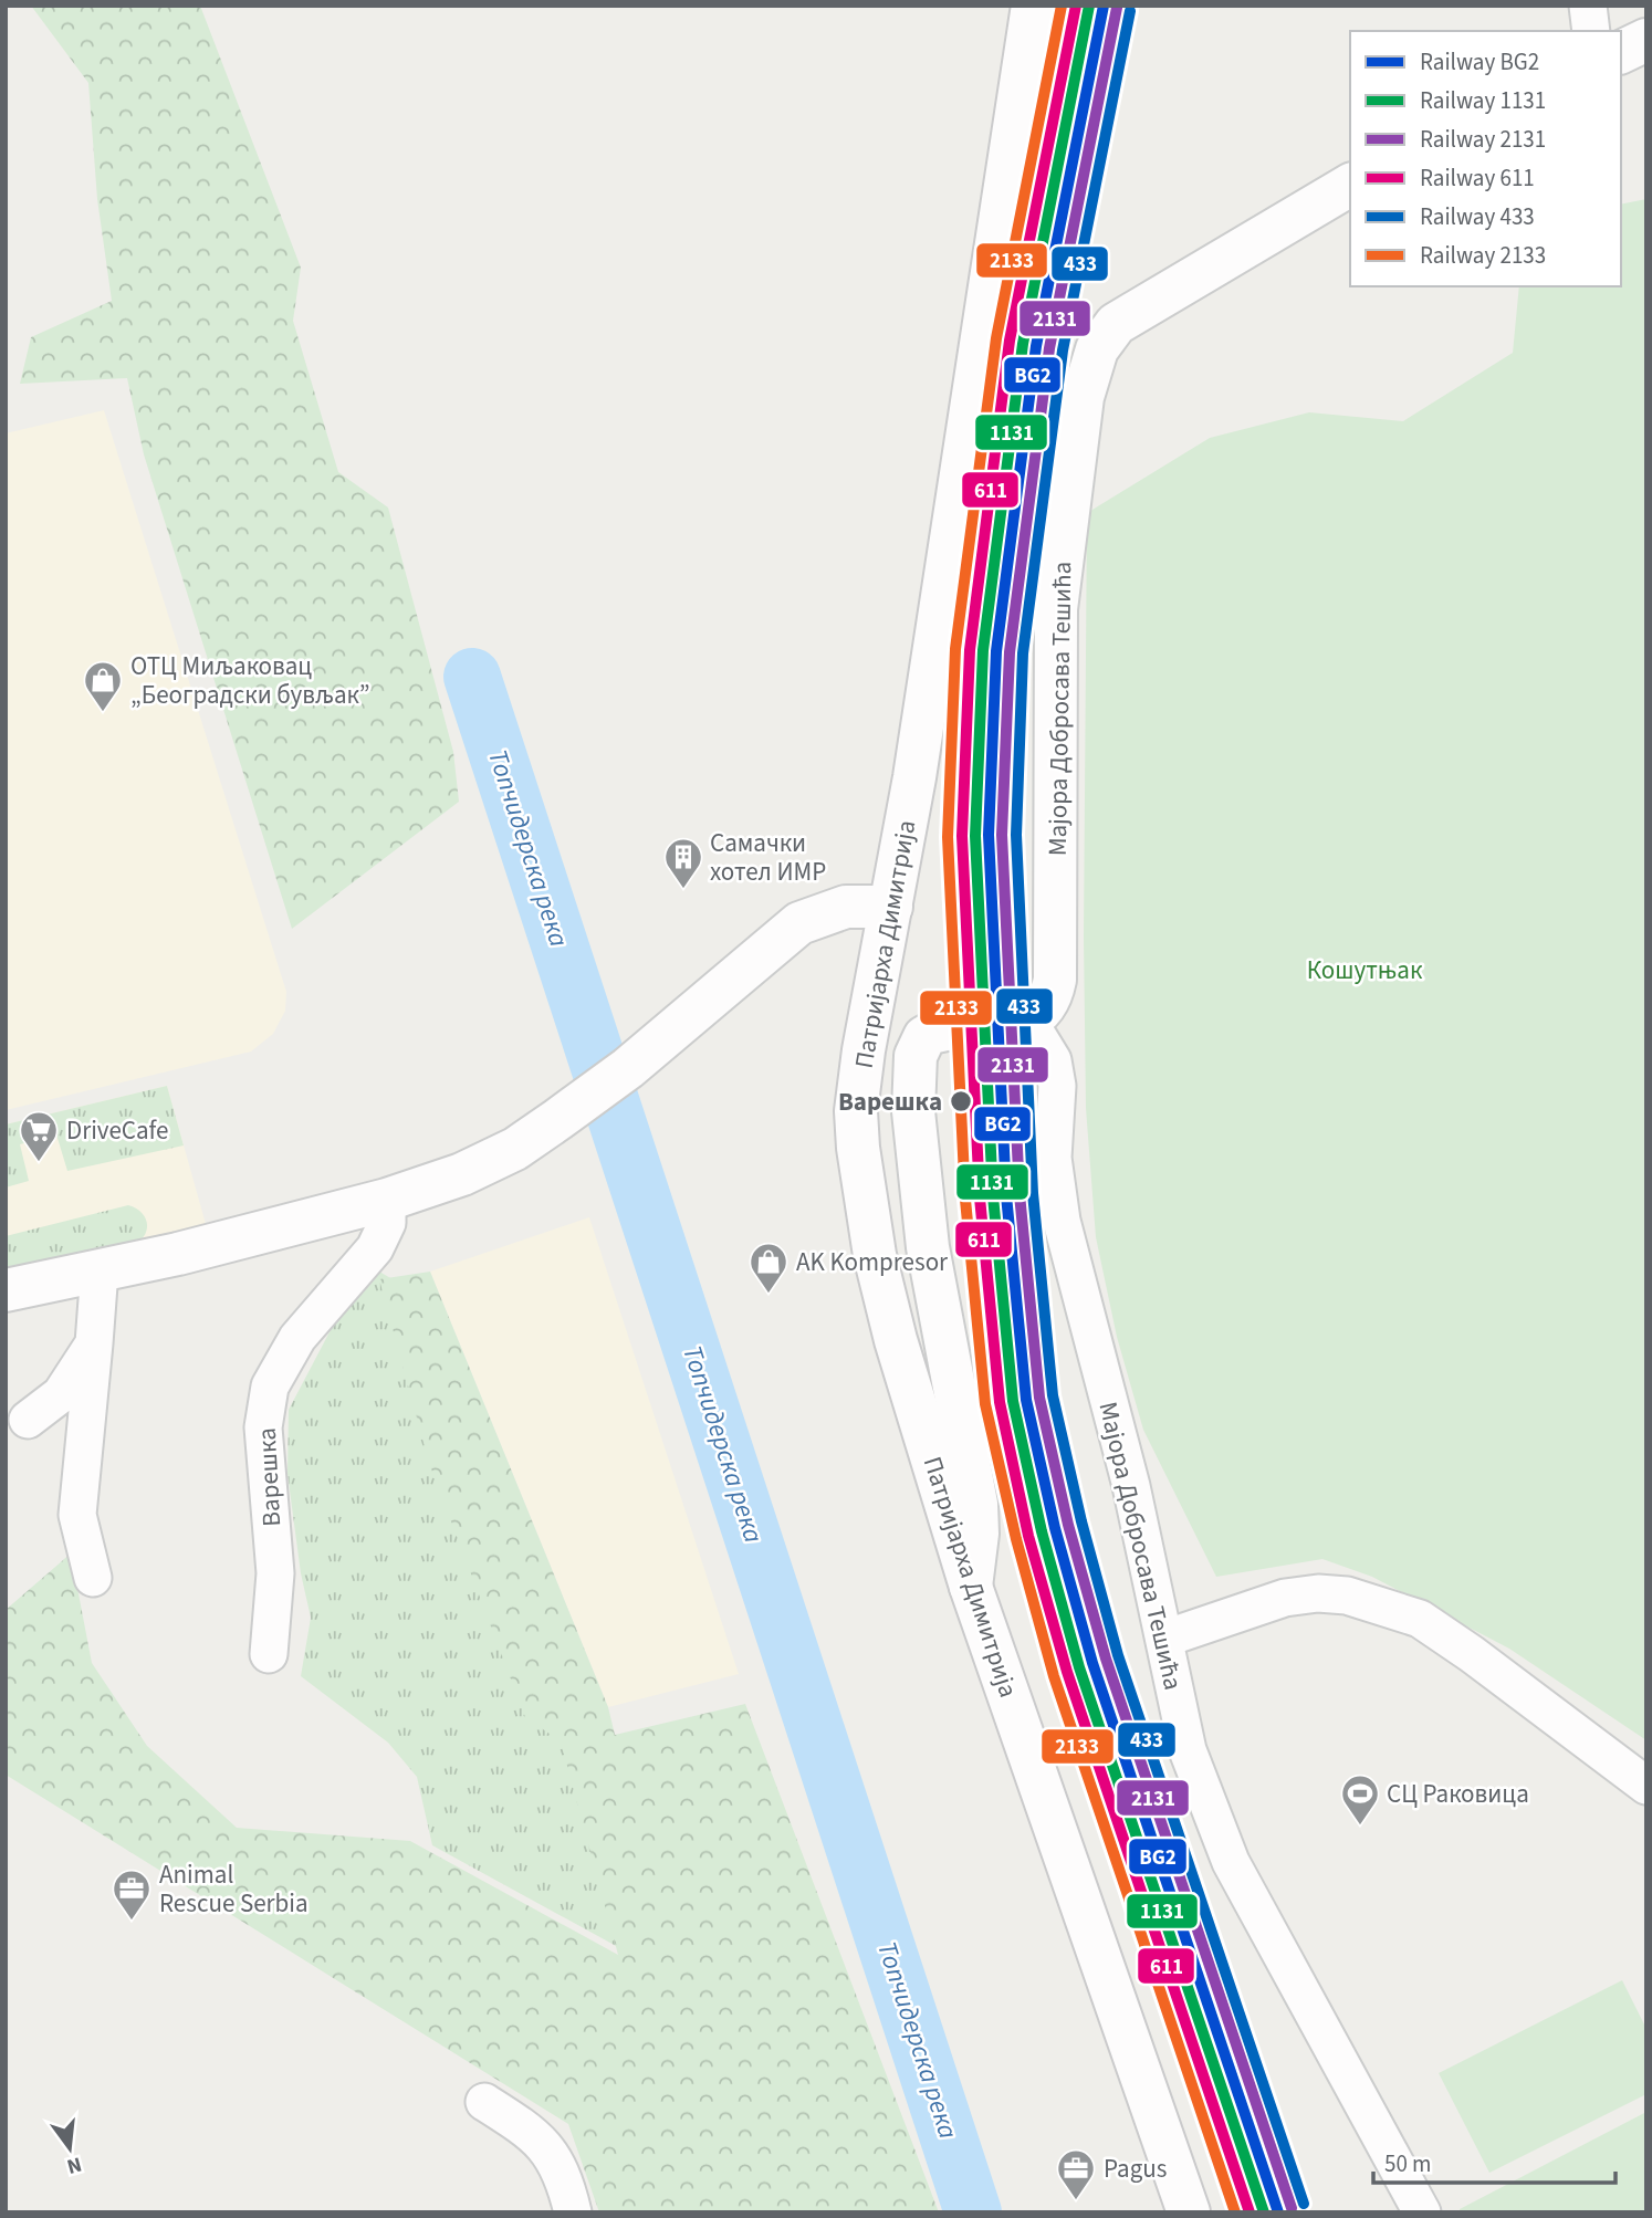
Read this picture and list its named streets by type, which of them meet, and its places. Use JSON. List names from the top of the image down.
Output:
{
  "streets": {
    "street": ["Мајора Добросава Тешића", "Патријарха Димитрија", "Варешка"]
  },
  "water": ["Топчидерска река"],
  "parks": ["Кошутњак"],
  "places": {
    "shop": ["ОТЦ Миљаковац „Београдски бувљак”", "AK Kompresor"],
    "building": ["Самачки хотел ИМР"],
    "other": ["Варешка"],
    "supermarket": ["DriveCafe"],
    "sports": ["СЦ Раковица"],
    "office": ["Animal Rescue Serbia", "Pagus"]
  },
  "lines": [
    "rail line BG2",
    "rail line 1131",
    "rail line 611",
    "rail line 2133",
    "rail line 2131",
    "rail line 433"
  ],
  "legend": [
    "Railway BG2",
    "Railway 1131",
    "Railway 2131",
    "Railway 611",
    "Railway 433",
    "Railway 2133"
  ],
  "scale_bar": "50 m",
  "north": "bottom"
}
